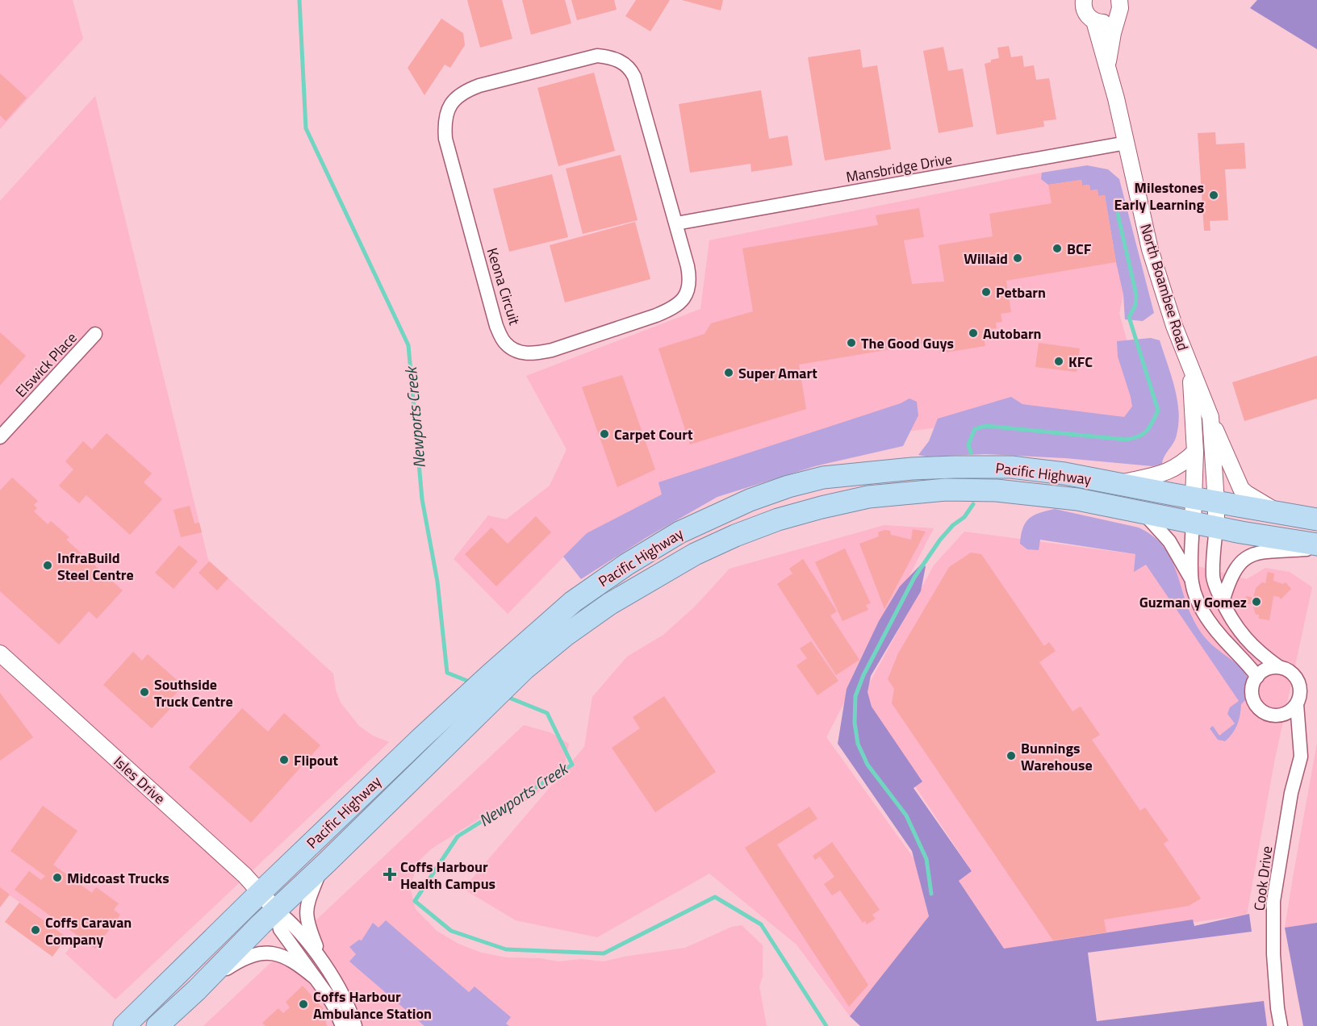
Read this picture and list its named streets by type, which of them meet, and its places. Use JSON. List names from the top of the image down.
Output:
{
  "streets": {
    "highway": ["Pacific Highway"],
    "street": [
      "Mansbridge Drive",
      "Keona Circuit",
      "North Boambee Road",
      "Elswick Place",
      "Isles Drive",
      "Cook Drive"
    ]
  },
  "crossings": [
    ["Mansbridge Drive", "Keona Circuit"],
    ["Mansbridge Drive", "North Boambee Road"],
    ["North Boambee Road", "Pacific Highway"],
    ["Pacific Highway", "Isles Drive"]
  ],
  "water": ["Newports Creek"],
  "places": {
    "other": [
      "Milestones Early Learning",
      "BCF",
      "Willaid",
      "Petbarn",
      "Autobarn",
      "The Good Guys",
      "KFC",
      "Super Amart",
      "Carpet Court",
      "InfraBuild Steel Centre",
      "Guzman y Gomez",
      "Southside Truck Centre",
      "Bunnings Warehouse",
      "Flipout",
      "Midcoast Trucks",
      "Coffs Caravan Company",
      "Coffs Harbour Ambulance Station"
    ],
    "health": ["Coffs Harbour Health Campus"]
  }
}
